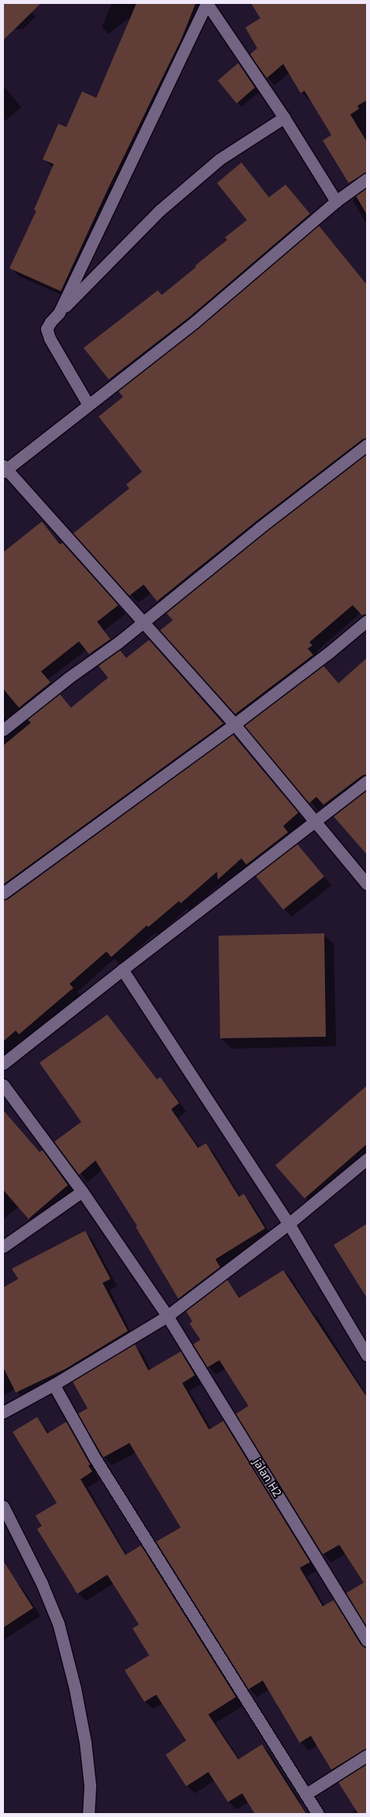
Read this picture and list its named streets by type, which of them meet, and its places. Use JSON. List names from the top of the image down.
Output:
{
  "streets": {
    "street": ["jalan H2"]
  }
}
